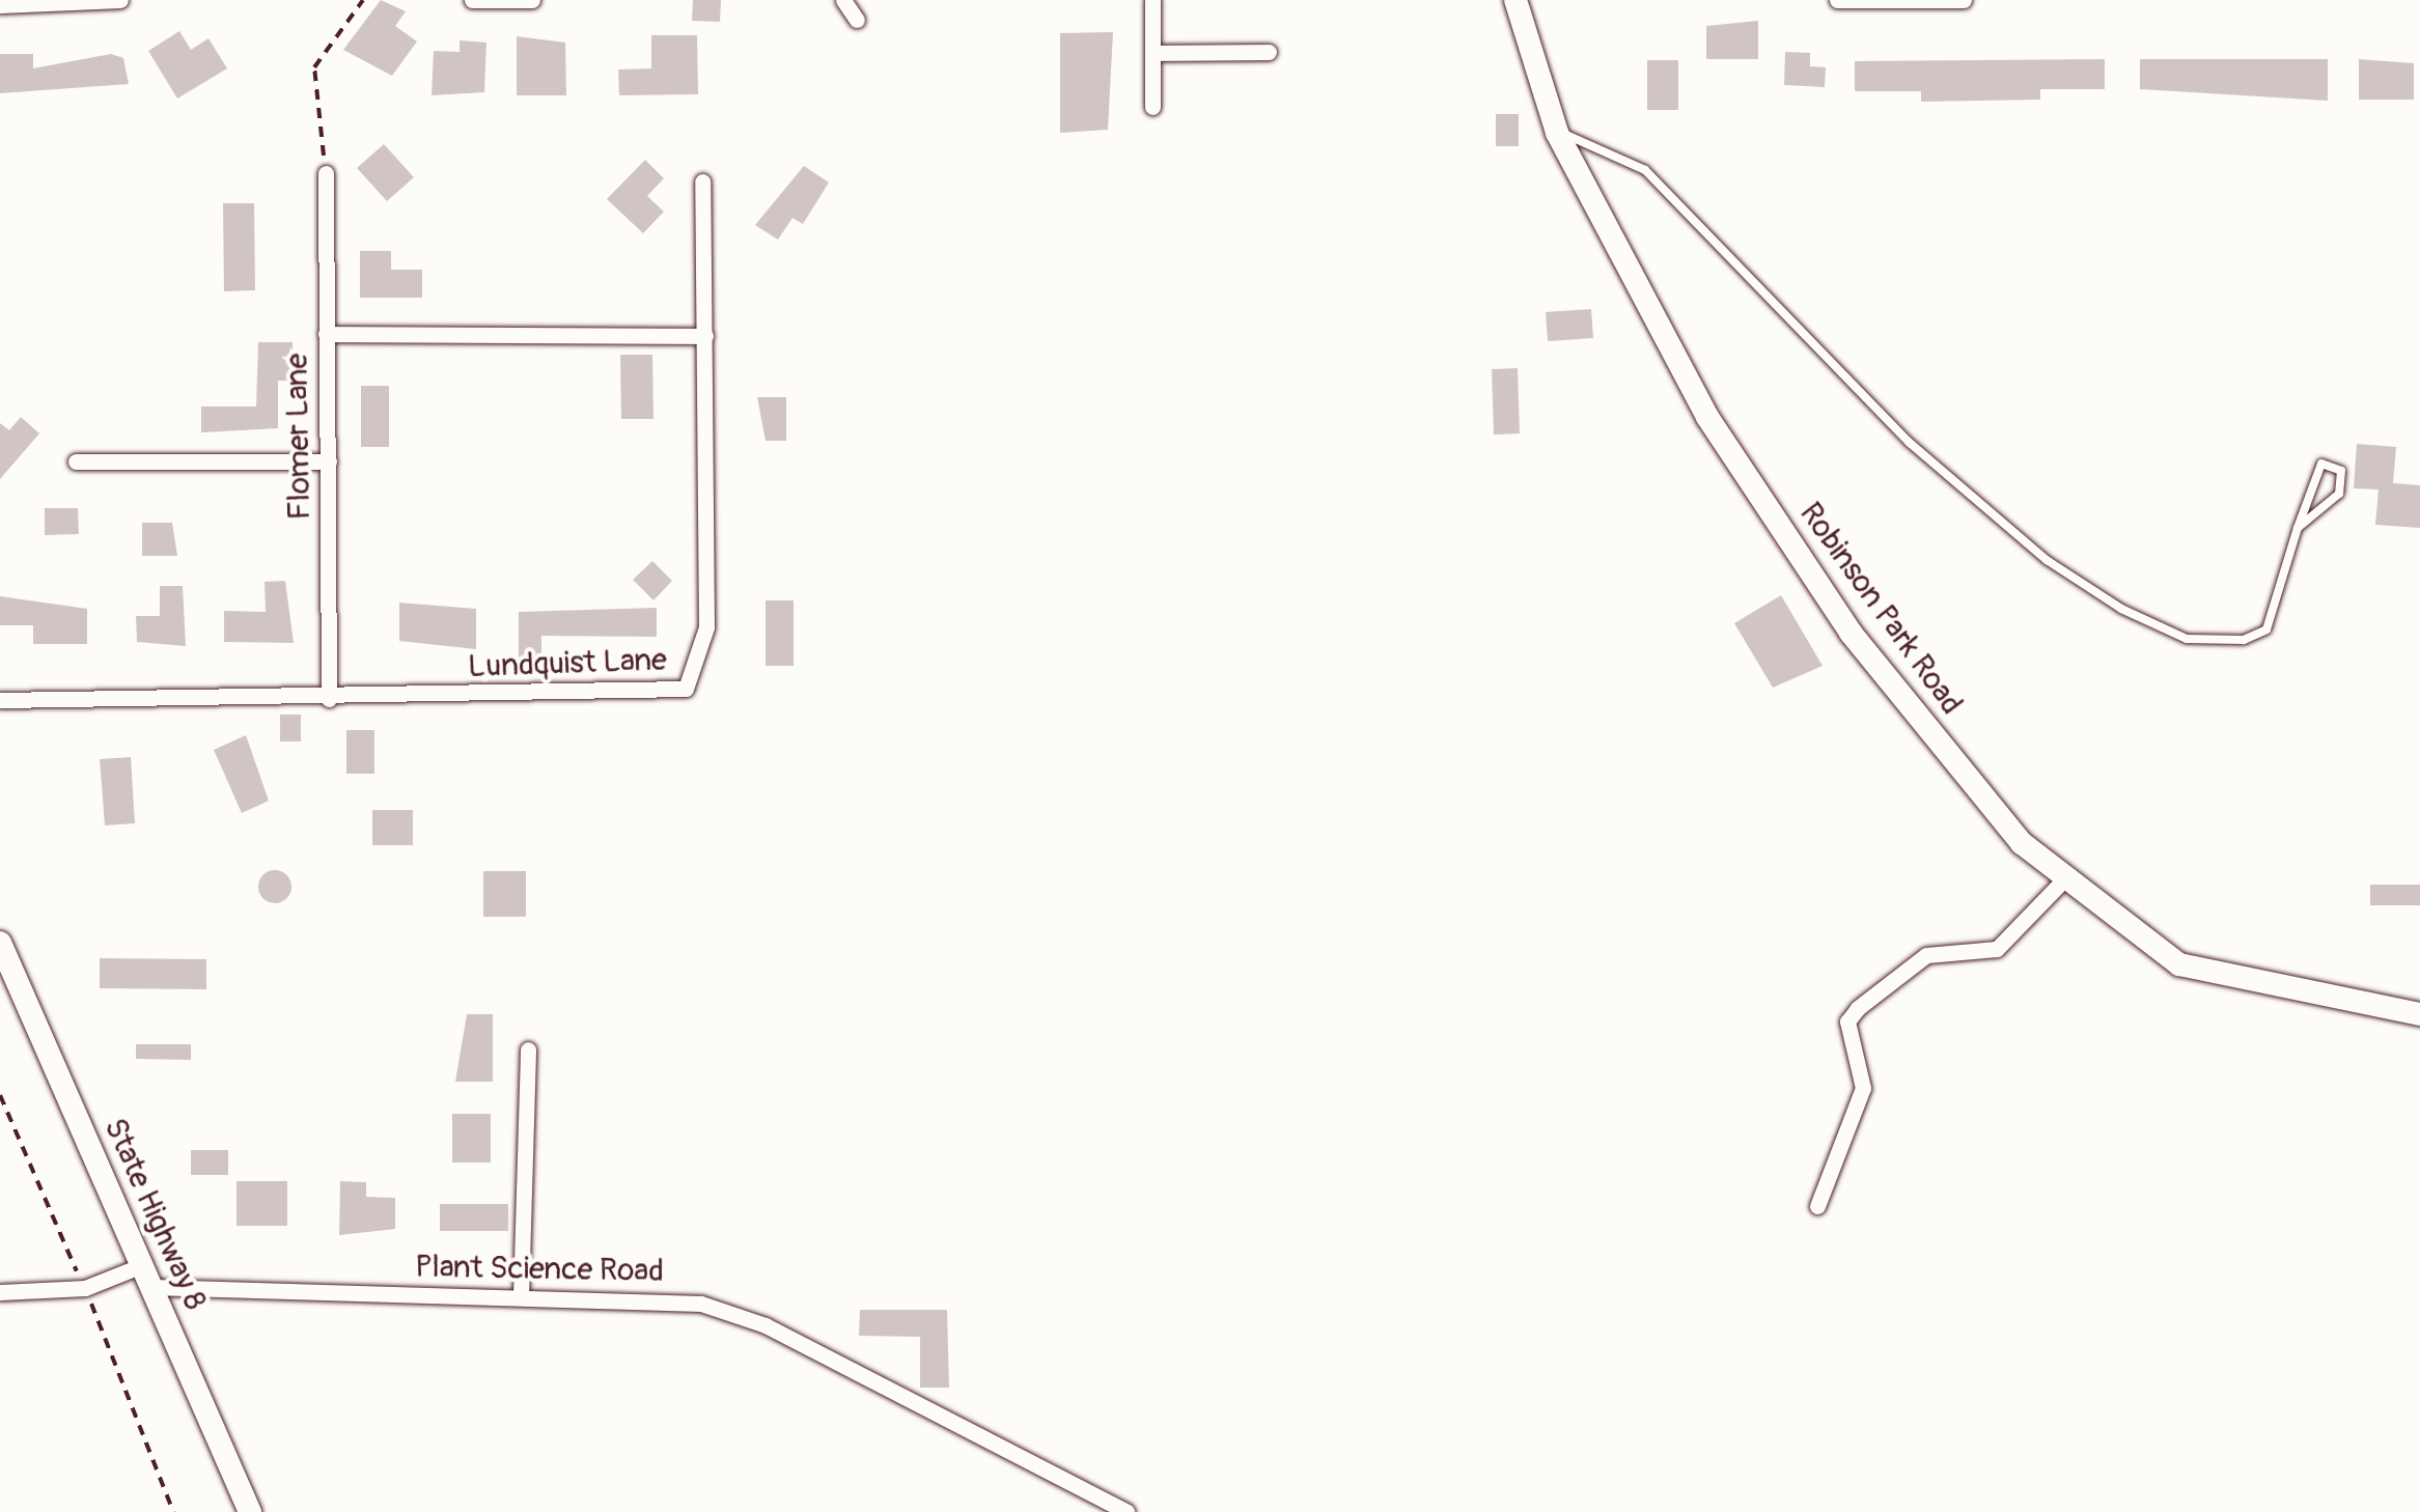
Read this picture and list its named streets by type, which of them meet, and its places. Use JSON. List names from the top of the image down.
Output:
{
  "streets": {
    "street": [
      "Flomer Lane",
      "Robinson Park Road",
      "Lundquist Lane",
      "State Highway 8",
      "Plant Science Road"
    ]
  },
  "crossings": [
    ["Flomer Lane", "Lundquist Lane"],
    ["State Highway 8", "Plant Science Road"]
  ]
}
